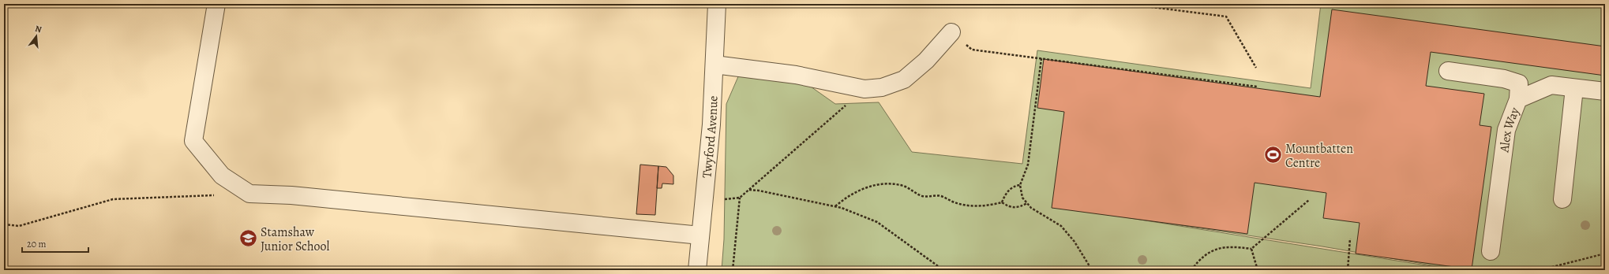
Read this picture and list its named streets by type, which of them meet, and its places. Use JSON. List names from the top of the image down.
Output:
{
  "streets": {
    "street": ["Alex Way", "Twyford Avenue"]
  },
  "places": {
    "sports": ["Mountbatten Centre"],
    "school or university": ["Stamshaw Junior School"]
  },
  "scale_bar": "20 m",
  "north": "top"
}
